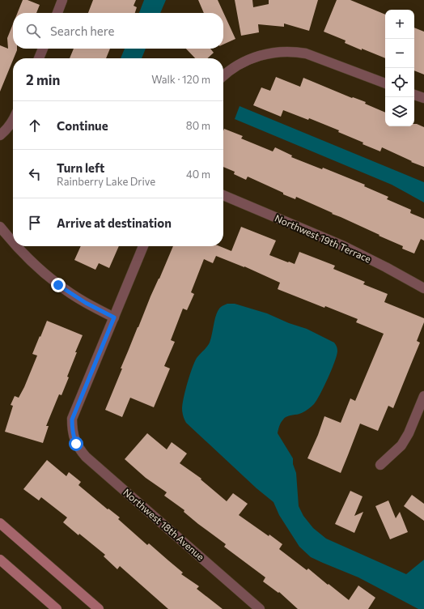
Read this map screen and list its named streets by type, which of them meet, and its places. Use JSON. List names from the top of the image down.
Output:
{
  "streets": {
    "street": ["Northwest 19th Terrace", "Northwest 18th Avenue"]
  },
  "page": {
    "map_buttons": ["+", "−"],
    "search": "Search here",
    "heading": ["2 min", "Walk · 120 m"],
    "list": [
      ["Continue", "80 m"],
      ["Turn left", "Rainberry Lake Drive", "40 m"],
      "Arrive at destination"
    ]
  }
}
